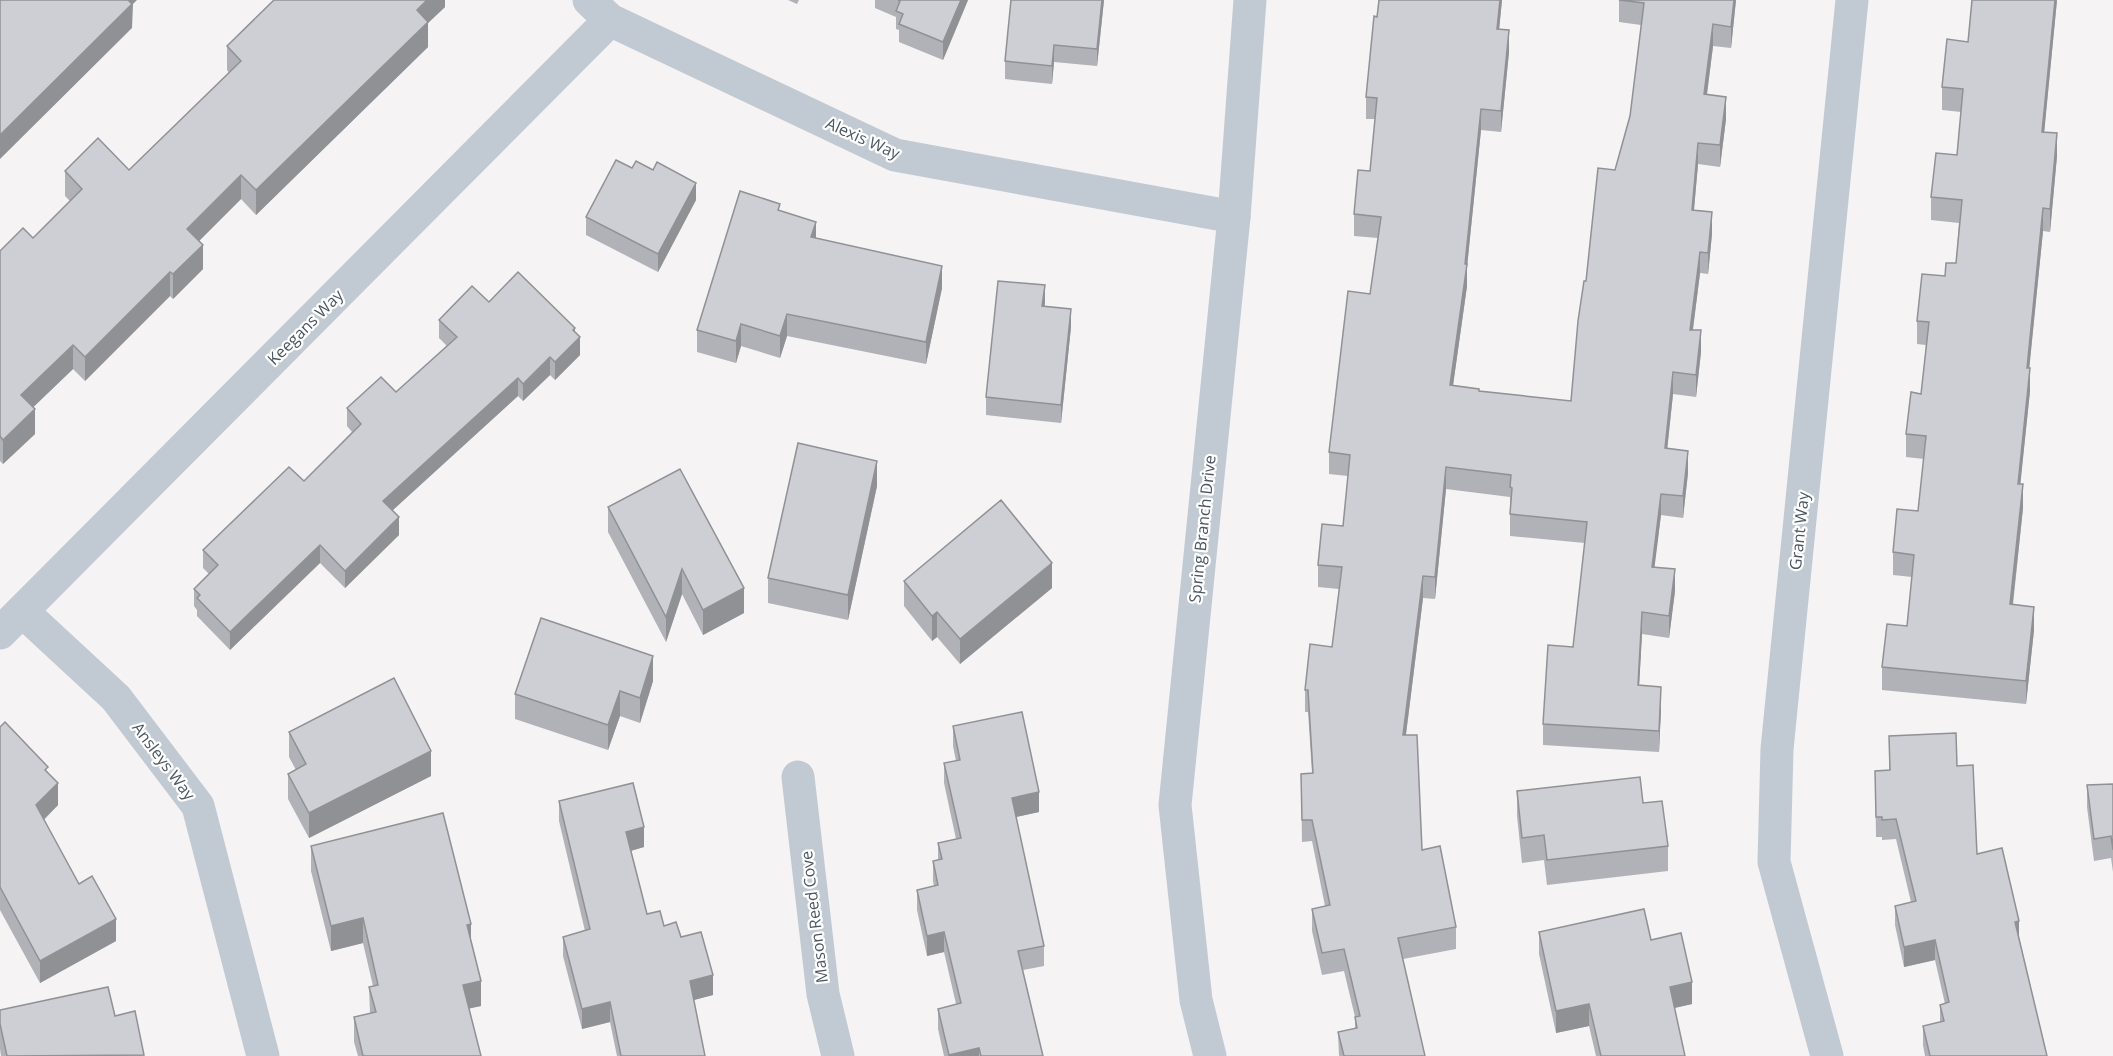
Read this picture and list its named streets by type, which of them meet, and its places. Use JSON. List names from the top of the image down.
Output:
{
  "streets": {
    "street": [
      "Alexis Way",
      "Keegans Way",
      "Spring Branch Drive",
      "Grant Way",
      "Ansleys Way",
      "Mason Reed Cove"
    ]
  },
  "crossings": [
    ["Alexis Way", "Keegans Way"],
    ["Alexis Way", "Spring Branch Drive"],
    ["Keegans Way", "Ansleys Way"]
  ]
}
